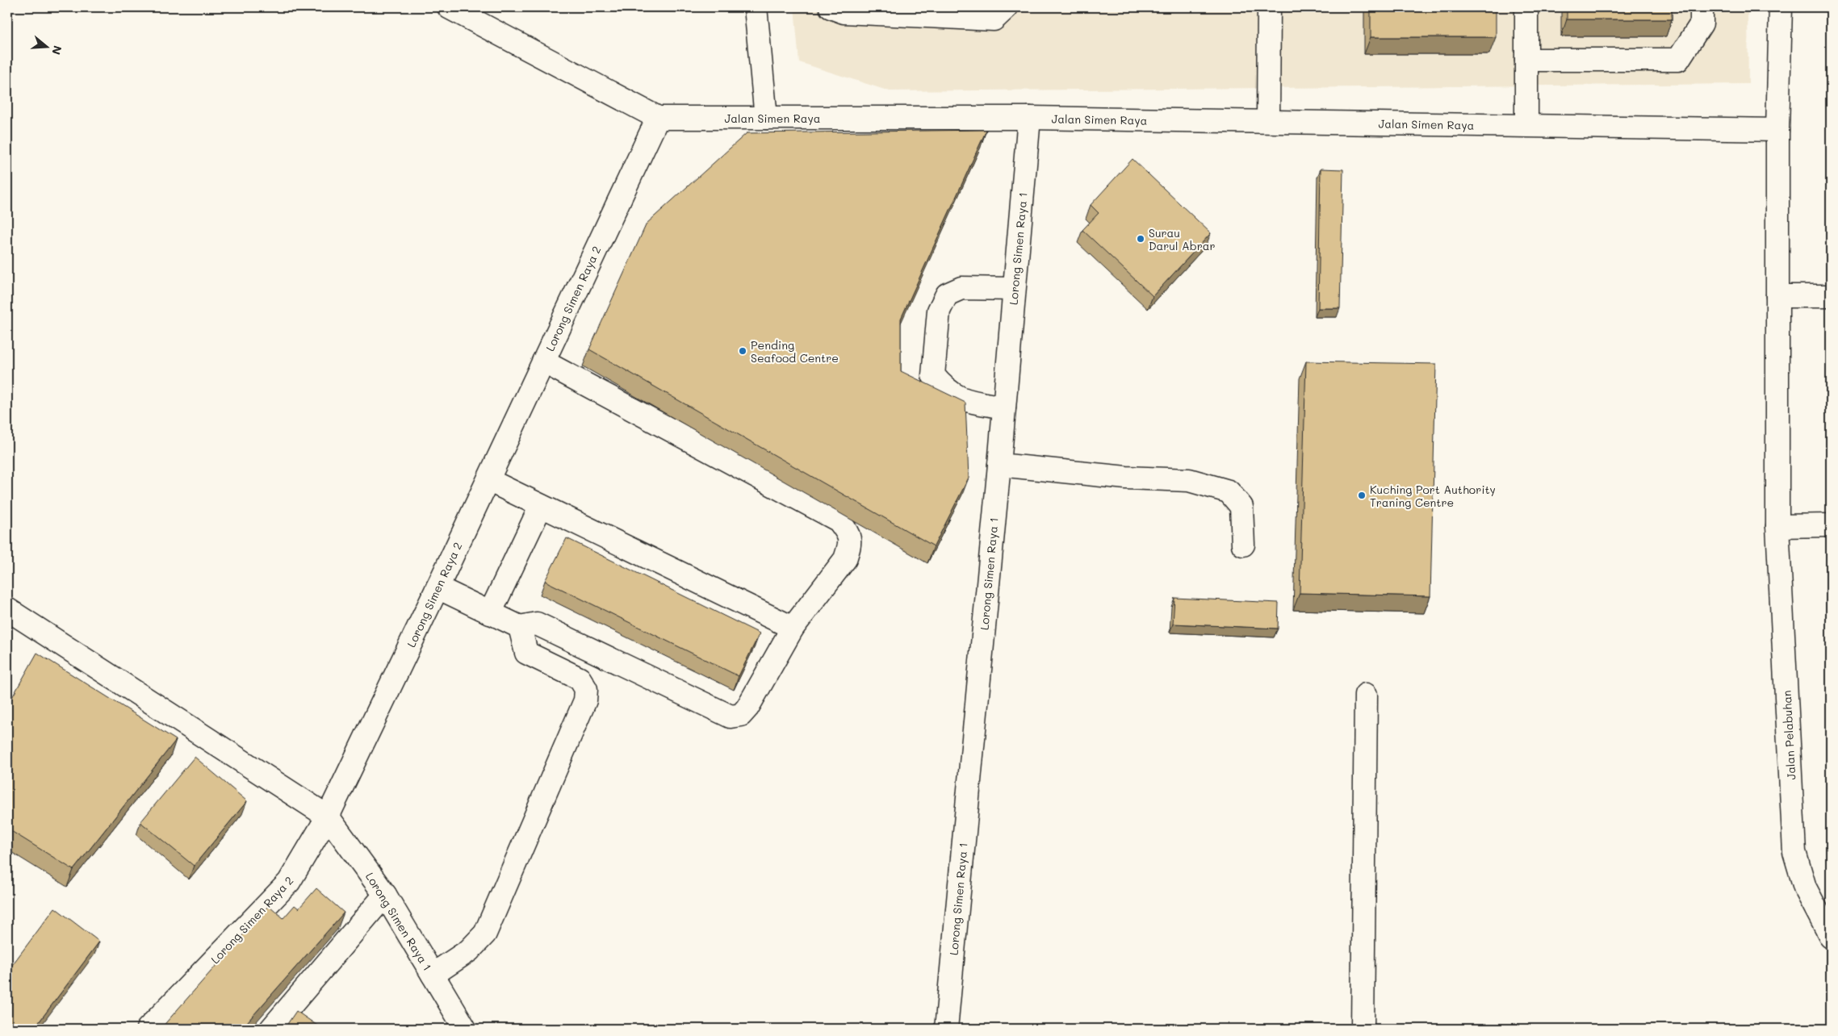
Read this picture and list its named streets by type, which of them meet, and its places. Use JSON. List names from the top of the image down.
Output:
{
  "streets": {
    "street": [
      "Jalan Simen Raya",
      "Lorong Simen Raya 1",
      "Lorong Simen Raya 2",
      "Jalan Pelabuhan"
    ]
  },
  "crossings": [
    ["Jalan Simen Raya", "Lorong Simen Raya 1"],
    ["Jalan Simen Raya", "Lorong Simen Raya 2"],
    ["Jalan Simen Raya", "Jalan Pelabuhan"],
    ["Lorong Simen Raya 1", "Lorong Simen Raya 2"]
  ],
  "places": ["Surau Darul Abrar", "Pending Seafood Centre", "Kuching Port Authority Traning Centre"],
  "north": "right"
}
